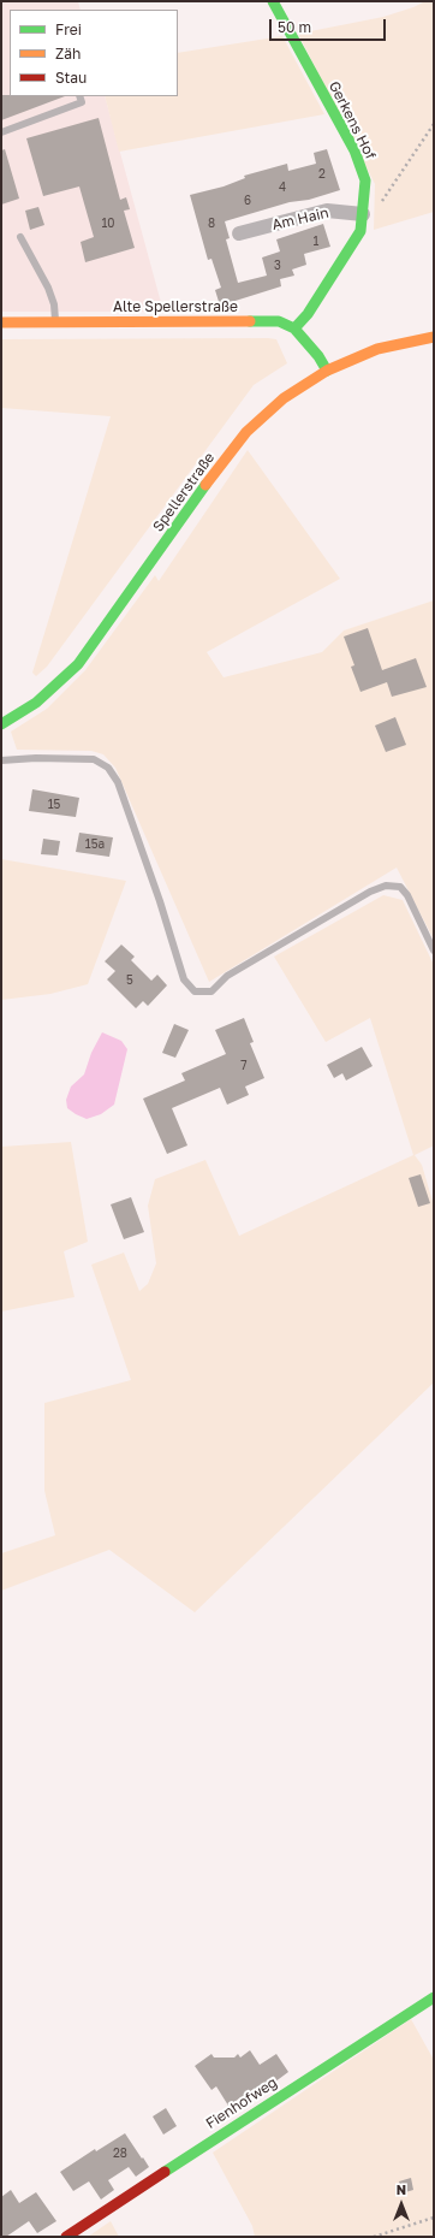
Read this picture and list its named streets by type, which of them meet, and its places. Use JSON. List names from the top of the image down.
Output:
{
  "streets": {
    "street": [
      "Gerkens Hof",
      "Am Hain",
      "Alte Spellerstraße",
      "Spellerstraße",
      "Fienhofweg"
    ]
  },
  "crossings": [
    ["Gerkens Hof", "Am Hain"],
    ["Gerkens Hof", "Alte Spellerstraße"]
  ],
  "house_numbers": [
    "2",
    "4",
    "6",
    "10",
    "8",
    "1",
    "3",
    "15",
    "15a",
    "5",
    "7",
    "28"
  ],
  "legend": ["Frei", "Zäh", "Stau"],
  "scale_bar": "50 m",
  "north": "top"
}
